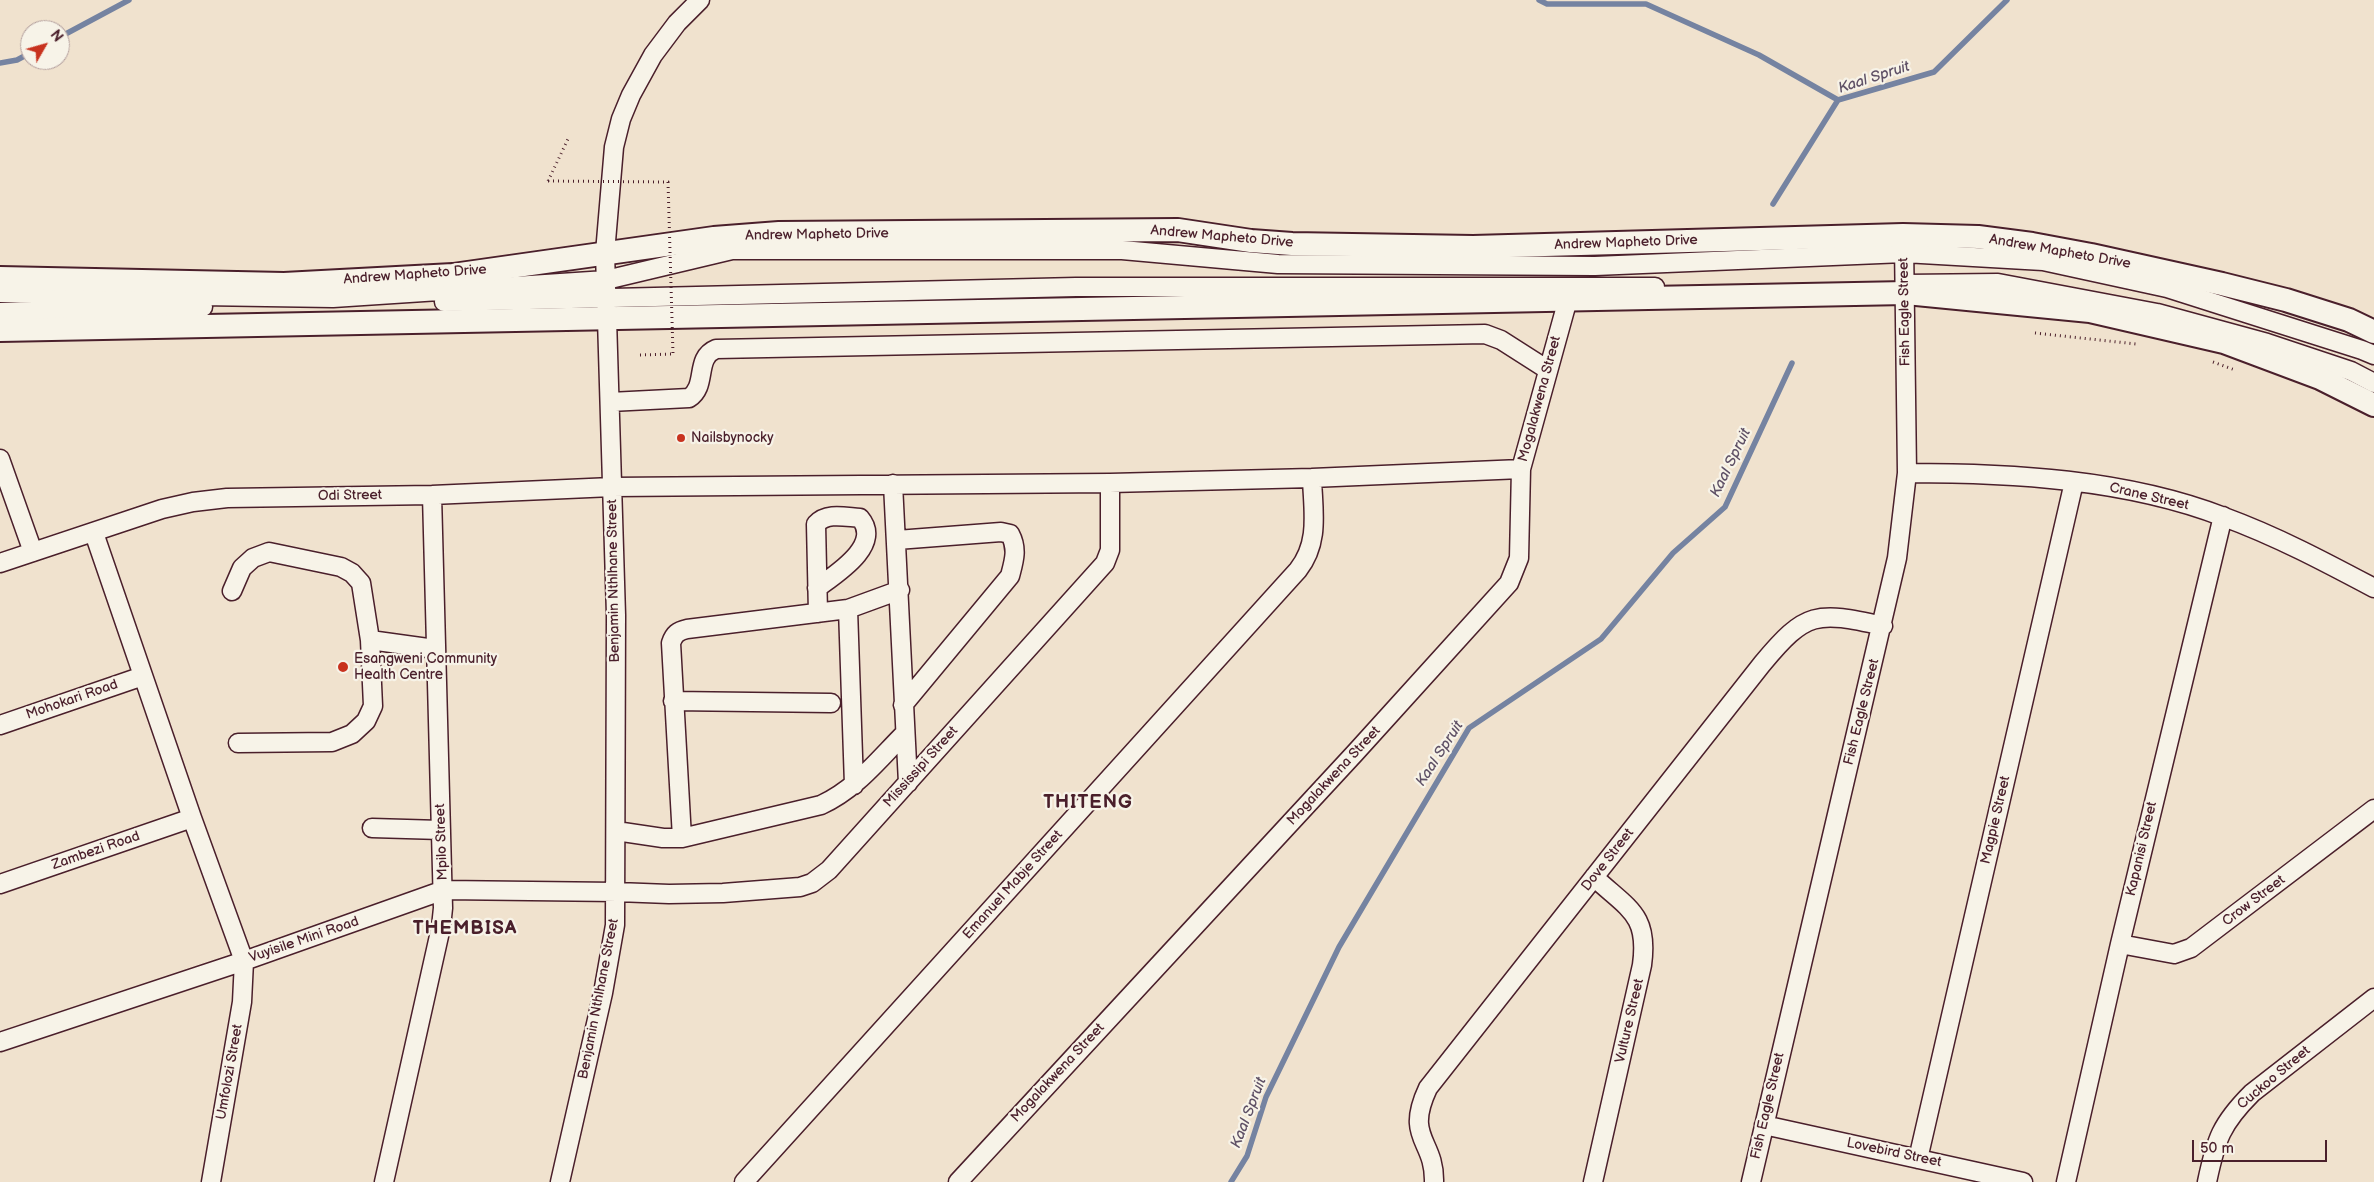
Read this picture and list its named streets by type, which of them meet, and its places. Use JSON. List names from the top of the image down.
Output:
{
  "streets": {
    "main road": ["Andrew Mapheto Drive"],
    "street": [
      "Fish Eagle Street",
      "Mogalakwena Street",
      "Odi Street",
      "Crane Street",
      "Benjamin Nthlhane Street",
      "Mohokari Road",
      "Mississipi Street",
      "Magpie Street",
      "Mpilo Street",
      "Kapanisi Street",
      "Zambezi Road",
      "Dove Street",
      "Emanuel Mabje Street",
      "Crow Street",
      "Vuyisile Mini Road",
      "Vulture Street",
      "Umfolozi Street",
      "Cuckoo Street",
      "Lovebird Street"
    ]
  },
  "crossings": [
    ["Andrew Mapheto Drive", "Fish Eagle Street"],
    ["Andrew Mapheto Drive", "Benjamin Nthlhane Street"],
    ["Fish Eagle Street", "Crane Street"],
    ["Fish Eagle Street", "Dove Street"],
    ["Fish Eagle Street", "Lovebird Street"],
    ["Mogalakwena Street", "Odi Street"],
    ["Odi Street", "Benjamin Nthlhane Street"],
    ["Odi Street", "Mississipi Street"],
    ["Odi Street", "Mpilo Street"],
    ["Odi Street", "Emanuel Mabje Street"],
    ["Crane Street", "Magpie Street"],
    ["Crane Street", "Kapanisi Street"],
    ["Benjamin Nthlhane Street", "Mississipi Street"],
    ["Benjamin Nthlhane Street", "Vuyisile Mini Road"],
    ["Mississipi Street", "Vuyisile Mini Road"],
    ["Magpie Street", "Lovebird Street"],
    ["Mpilo Street", "Vuyisile Mini Road"],
    ["Kapanisi Street", "Crow Street"],
    ["Dove Street", "Vulture Street"],
    ["Vuyisile Mini Road", "Umfolozi Street"]
  ],
  "districts": ["THITENG", "THEMBISA"],
  "water": ["Kaal Spruit"],
  "places": ["Nailsbynocky", "Esangweni Community Health Centre"],
  "scale_bar": "50 m",
  "north": "top right"
}
